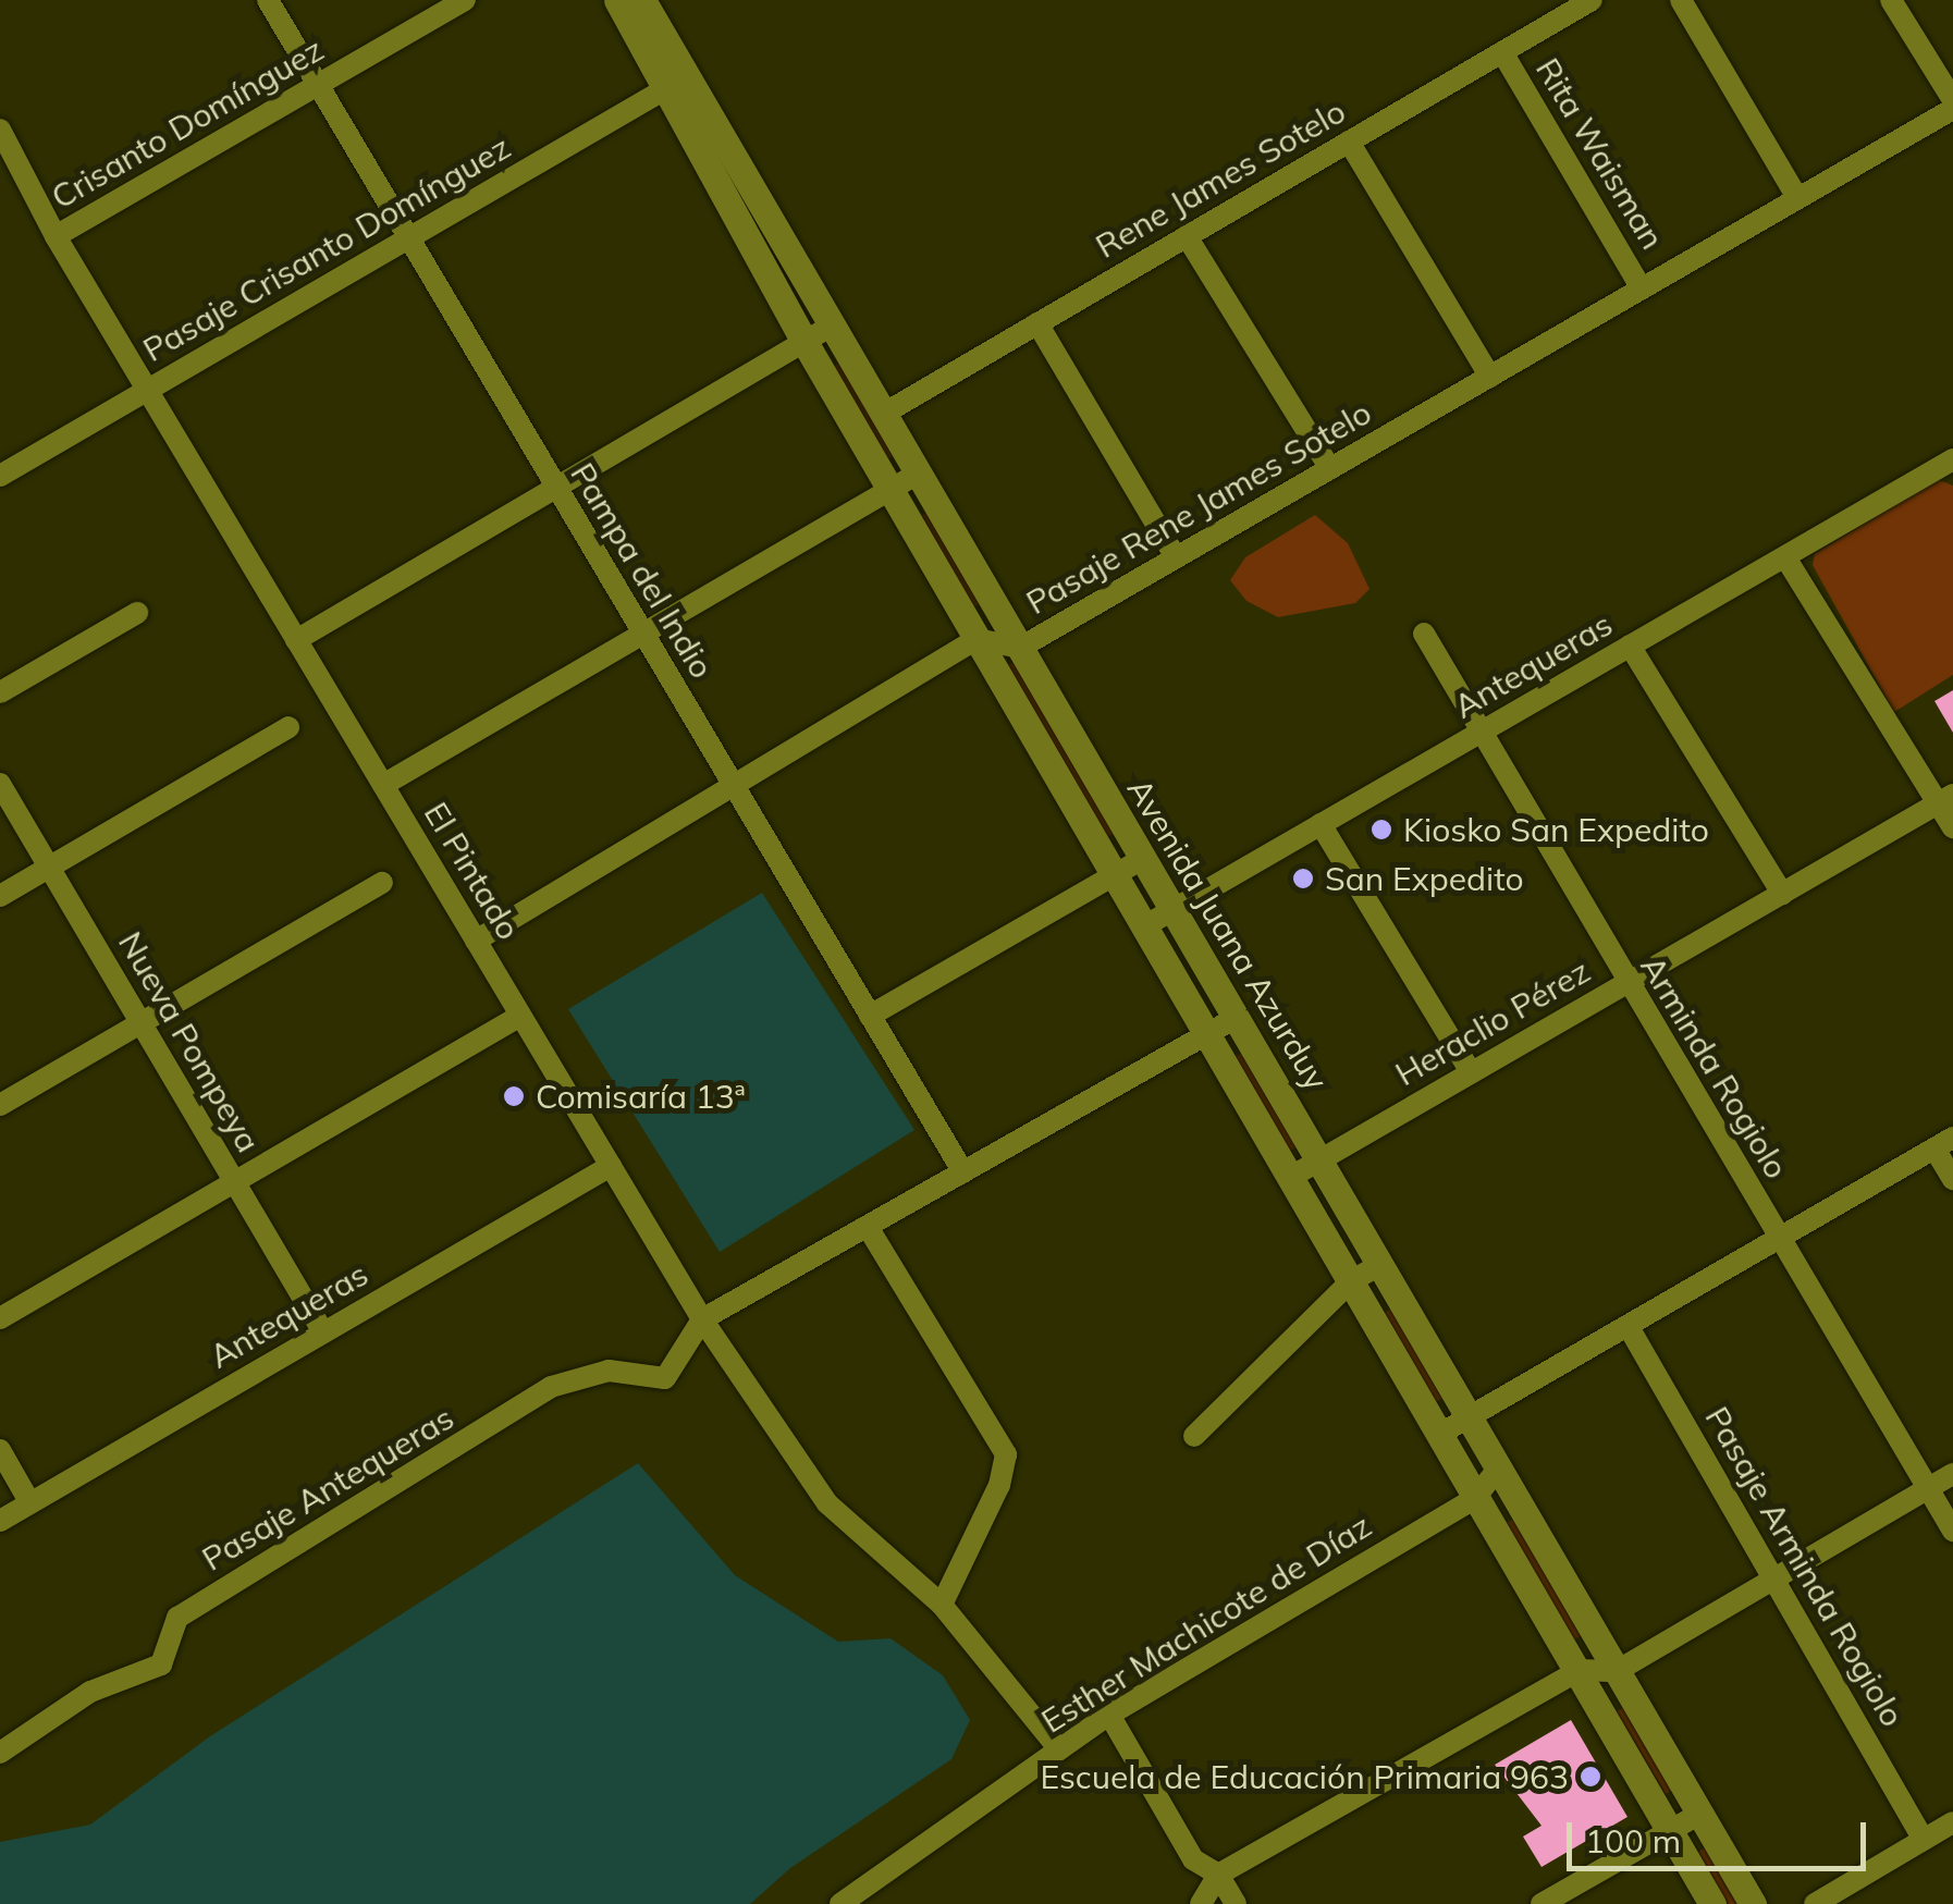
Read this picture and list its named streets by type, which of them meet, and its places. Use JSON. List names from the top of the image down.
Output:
{
  "streets": {
    "main road": ["Avenida Juana Azurduy"],
    "street": [
      "Crisanto Domínguez",
      "Rita Waisman",
      "Rene James Sotelo",
      "Pasaje Crisanto Domínguez",
      "Pasaje Rene James Sotelo",
      "Pampa del Indio",
      "Antequeras",
      "El Pintado",
      "Heraclio Pérez",
      "Nueva Pompeya",
      "Arminda Rogiolo",
      "Pasaje Antequeras",
      "Pasaje Arminda Rogiolo",
      "Esther Machicote de Díaz"
    ]
  },
  "crossings": [
    ["Crisanto Domínguez", "Pampa del Indio"],
    ["Crisanto Domínguez", "El Pintado"],
    ["Rita Waisman", "Rene James Sotelo"],
    ["Rita Waisman", "Pasaje Rene James Sotelo"],
    ["Rene James Sotelo", "Avenida Juana Azurduy"],
    ["Pasaje Crisanto Domínguez", "Pampa del Indio"],
    ["Pasaje Crisanto Domínguez", "El Pintado"],
    ["Pasaje Crisanto Domínguez", "Avenida Juana Azurduy"],
    ["Pasaje Rene James Sotelo", "Avenida Juana Azurduy"],
    ["Antequeras", "El Pintado"],
    ["Antequeras", "Avenida Juana Azurduy"],
    ["Antequeras", "Nueva Pompeya"],
    ["Antequeras", "Arminda Rogiolo"],
    ["El Pintado", "Pasaje Antequeras"],
    ["El Pintado", "Esther Machicote de Díaz"],
    ["Avenida Juana Azurduy", "Heraclio Pérez"],
    ["Avenida Juana Azurduy", "Esther Machicote de Díaz"],
    ["Heraclio Pérez", "Arminda Rogiolo"]
  ],
  "places": [
    "Kiosko San Expedito",
    "San Expedito",
    "Comisaría 13ª",
    "Escuela de Educación Primaria 963"
  ],
  "scale_bar": "100 m"
}
